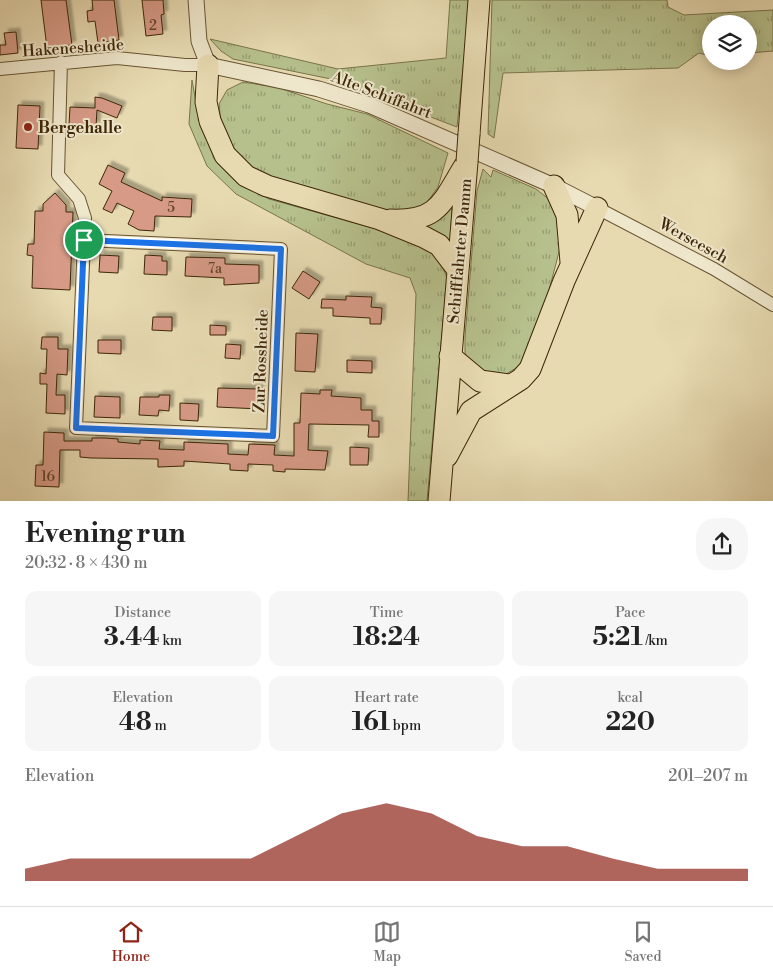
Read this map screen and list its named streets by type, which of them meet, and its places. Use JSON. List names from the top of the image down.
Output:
{
  "streets": {
    "highway": ["Schifffahrter Damm"],
    "street": [
      "Hakenesheide",
      "Alte Schiffahrt",
      "Werseesch",
      "Zur Rossheide"
    ]
  },
  "crossings": [
    ["Hakenesheide", "Alte Schiffahrt"],
    ["Hakenesheide", "Zur Rossheide"],
    ["Alte Schiffahrt", "Werseesch"]
  ],
  "places": ["Bergehalle"],
  "house_numbers": [
    "2",
    "5",
    "7a",
    "16"
  ],
  "page": {
    "heading": ["Evening run", "20:32 · 8 × 430 m"],
    "stats": [
      ["Distance", "3.44 km"],
      ["Time", "18:24"],
      ["Pace", "5:21 /km"],
      ["Elevation", "48 m"],
      ["Heart rate", "161 bpm"],
      ["kcal", "220"]
    ],
    "chart": ["Elevation", "201–207 m"],
    "tabs": ["Home", "Map", "Saved"]
  }
}
